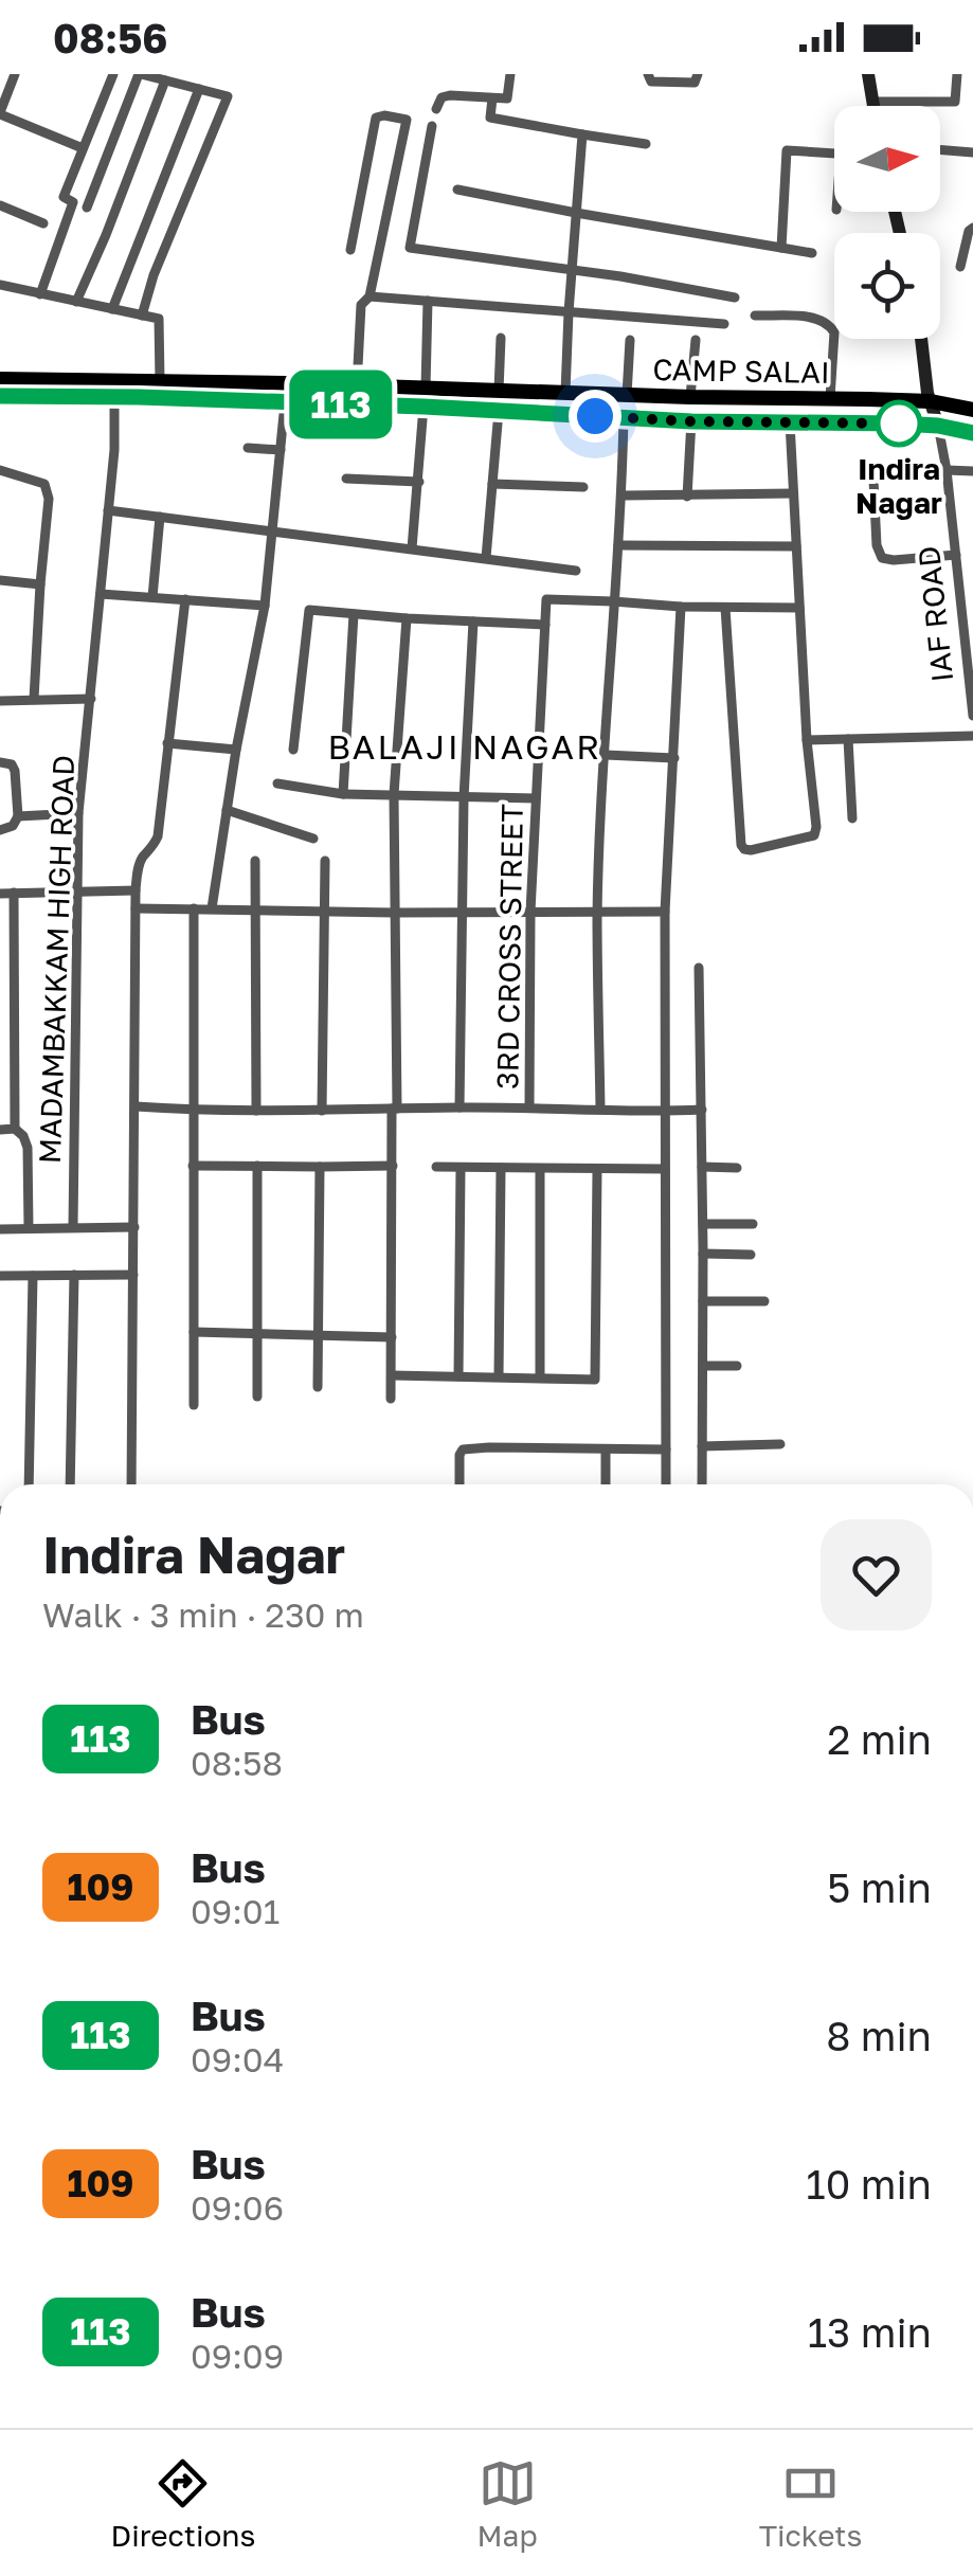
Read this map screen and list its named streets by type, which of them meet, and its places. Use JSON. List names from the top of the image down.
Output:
{
  "streets": {
    "main road": ["CAMP SALAI"],
    "street": ["IAF ROAD", "3RD CROSS STREET", "MADAMBAKKAM HIGH ROAD"]
  },
  "crossings": [
    ["CAMP SALAI", "IAF ROAD"],
    ["CAMP SALAI", "MADAMBAKKAM HIGH ROAD"]
  ],
  "districts": ["BALAJI NAGAR"],
  "places": ["Indira Nagar"],
  "lines": ["bus line 113"],
  "north": "right",
  "page": {
    "status": "08:56",
    "on_map": "113",
    "heading": ["Indira Nagar", "Walk · 3 min · 230 m"],
    "list": [
      {
        "mark": "113",
        "name": "Bus",
        "note": "08:58",
        "value": "2 min"
      },
      {
        "mark": "109",
        "name": "Bus",
        "note": "09:01",
        "value": "5 min"
      },
      {
        "mark": "113",
        "name": "Bus",
        "note": "09:04",
        "value": "8 min"
      },
      {
        "mark": "109",
        "name": "Bus",
        "note": "09:06",
        "value": "10 min"
      },
      {
        "mark": "113",
        "name": "Bus",
        "note": "09:09",
        "value": "13 min"
      }
    ],
    "tabs": ["Directions", "Map", "Tickets"]
  }
}
